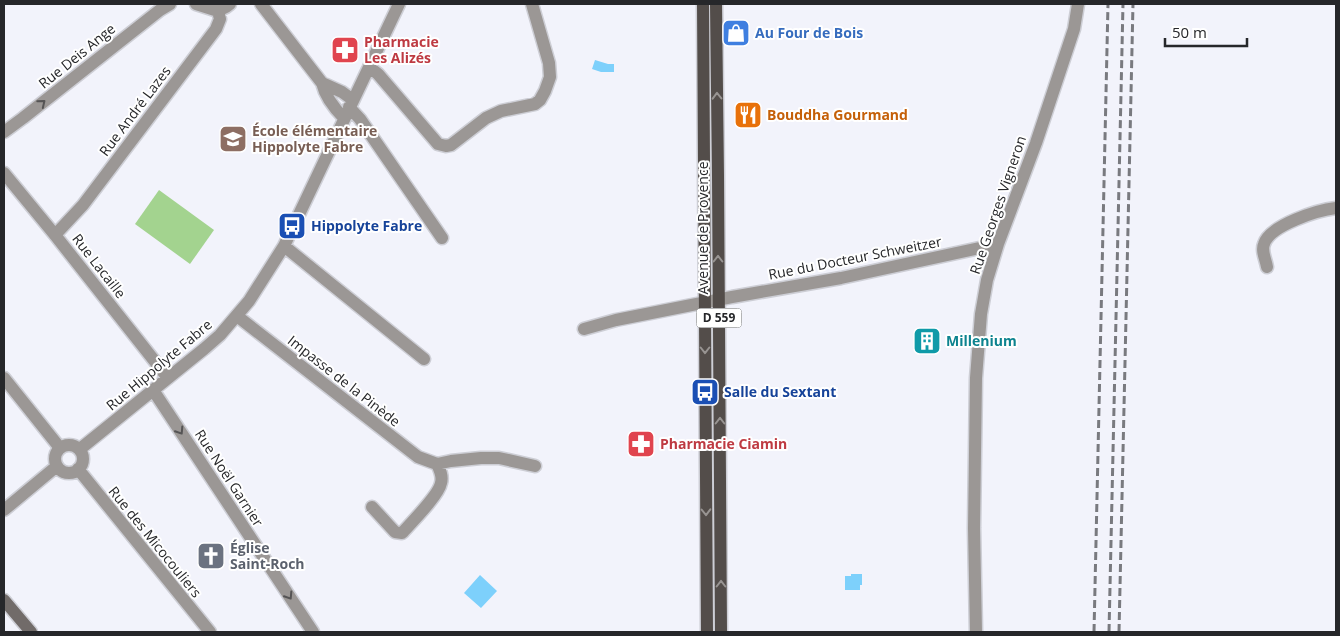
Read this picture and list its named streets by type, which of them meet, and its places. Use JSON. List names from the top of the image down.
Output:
{
  "streets": {
    "main road": ["Avenue de Provence", "D 559"],
    "street": [
      "Rue Deis Ange",
      "Rue André Lazes",
      "Rue Georges Vigneron",
      "Rue du Docteur Schweitzer",
      "Rue Lacaille",
      "Rue Hippolyte Fabre",
      "Impasse de la Pinède",
      "Rue Noël Garnier",
      "Rue des Micocouliers"
    ]
  },
  "crossings": [
    ["Rue André Lazes", "Rue Lacaille"],
    ["Rue Georges Vigneron", "Rue du Docteur Schweitzer"],
    ["Avenue de Provence", "Rue du Docteur Schweitzer"],
    ["Rue Lacaille", "Rue Hippolyte Fabre"],
    ["Rue Hippolyte Fabre", "Impasse de la Pinède"],
    ["Rue Hippolyte Fabre", "Rue Noël Garnier"],
    ["Rue Hippolyte Fabre", "Rue des Micocouliers"]
  ],
  "one_way": ["Rue Deis Ange", "Rue Noël Garnier"],
  "places": {
    "shop": ["Au Four de Bois"],
    "pharmacy": ["Pharmacie Les Alizés", "Pharmacie Ciamin"],
    "restaurant": ["Bouddha Gourmand"],
    "school or university": ["École élémentaire Hippolyte Fabre"],
    "bus stop": ["Hippolyte Fabre", "Salle du Sextant"],
    "building": ["Millenium"],
    "church": ["Église Saint-Roch"]
  },
  "scale_bar": "50 m"
}
